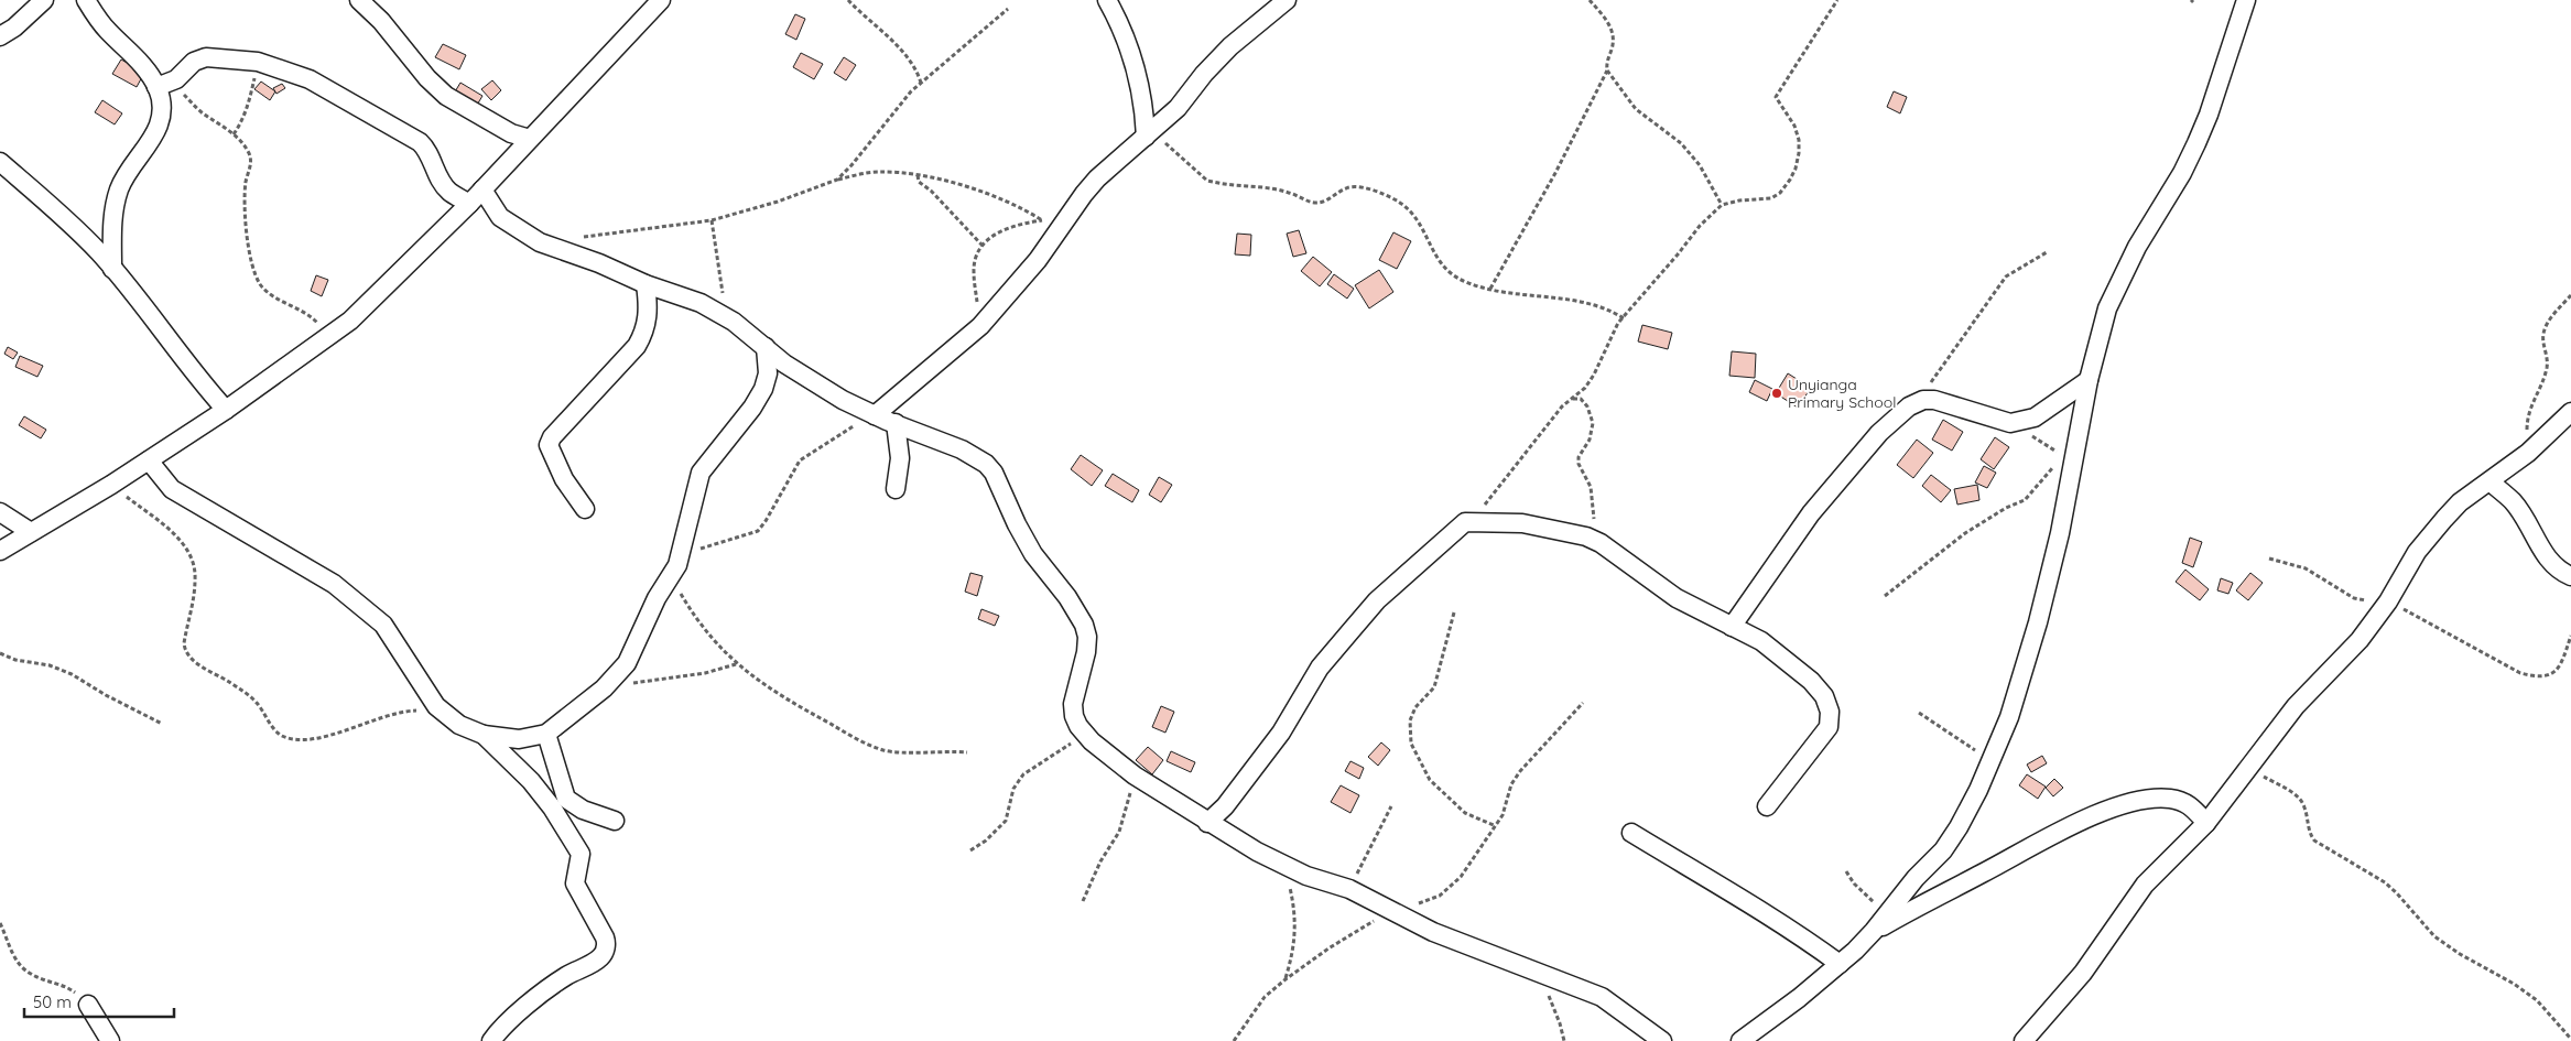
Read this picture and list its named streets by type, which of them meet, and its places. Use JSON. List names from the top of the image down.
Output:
{
  "places": ["Unyianga Primary School"],
  "scale_bar": "50 m"
}
